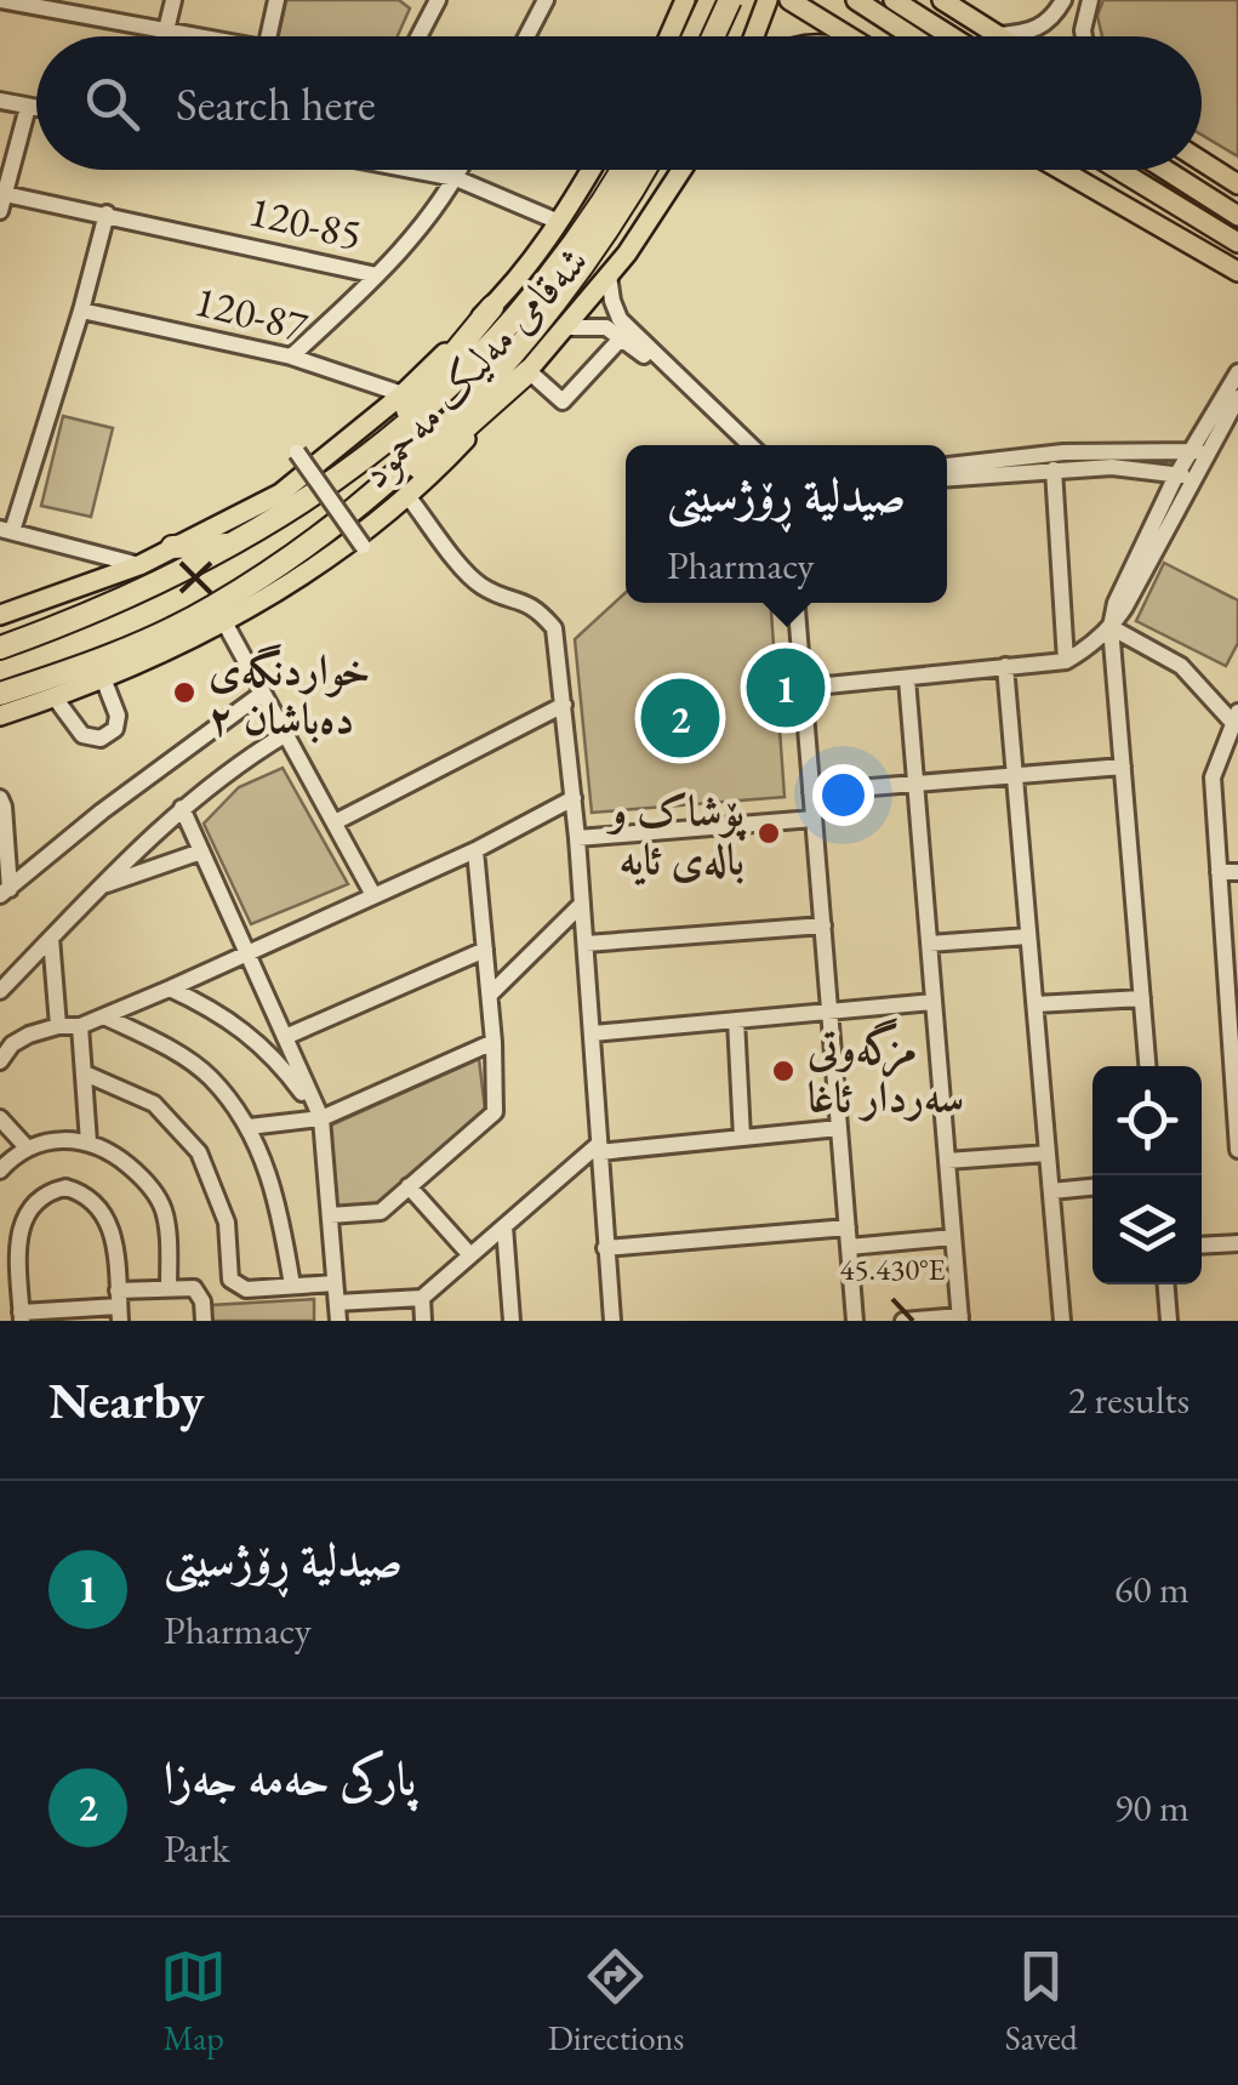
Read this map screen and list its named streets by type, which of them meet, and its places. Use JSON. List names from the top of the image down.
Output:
{
  "streets": {
    "main road": ["شەقامی مەلیک مەحمود"],
    "street": ["120-85", "120-87"]
  },
  "places": ["خواردنگەی دەباشان ٢", "پۆشاک و بالەی ئایە", "مزگەوتی سەردار ئاغا"],
  "page": {
    "search": "Search here",
    "popup": ["صيدلية ڕۆژسیتی", "Pharmacy"],
    "pins": ["1", "2"],
    "heading": ["Nearby", "2 results"],
    "list": [
      {
        "mark": "1",
        "name": "صيدلية ڕۆژسیتی",
        "note": "Pharmacy",
        "value": "60 m"
      },
      {
        "mark": "2",
        "name": "پارکی حەمە جەزا",
        "note": "Park",
        "value": "90 m"
      }
    ],
    "nav": ["Map", "Directions", "Saved"]
  },
  "coordinates": ["45.430°E"]
}
